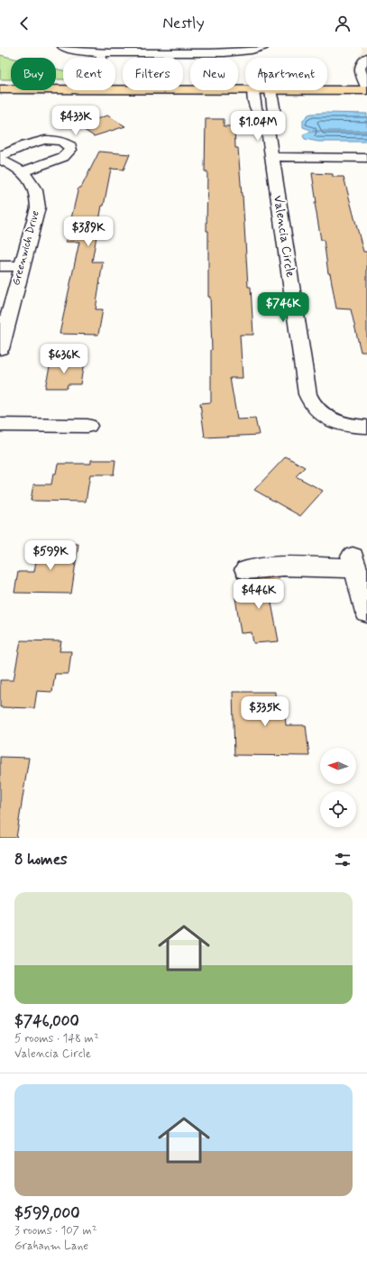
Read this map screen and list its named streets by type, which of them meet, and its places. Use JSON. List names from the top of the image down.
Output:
{
  "streets": {
    "street": ["Valencia Circle", "Greenwich Drive"]
  },
  "north": "left",
  "page": {
    "header": "Nestly",
    "chip": [
      "Buy",
      "Rent",
      "Filters",
      "New",
      "Apartment"
    ],
    "price": [
      "$433K",
      "$1.04M",
      "$389K",
      "$746K",
      "$636K",
      "$599K",
      "$446K",
      "$335K"
    ],
    "heading": "8 homes",
    "list": [
      {
        "name": "$746,000",
        "note": "5 rooms · 148 m² · Valencia Circle"
      },
      {
        "name": "$599,000",
        "note": "3 rooms · 107 m² · Grahanm Lane"
      }
    ]
  }
}
